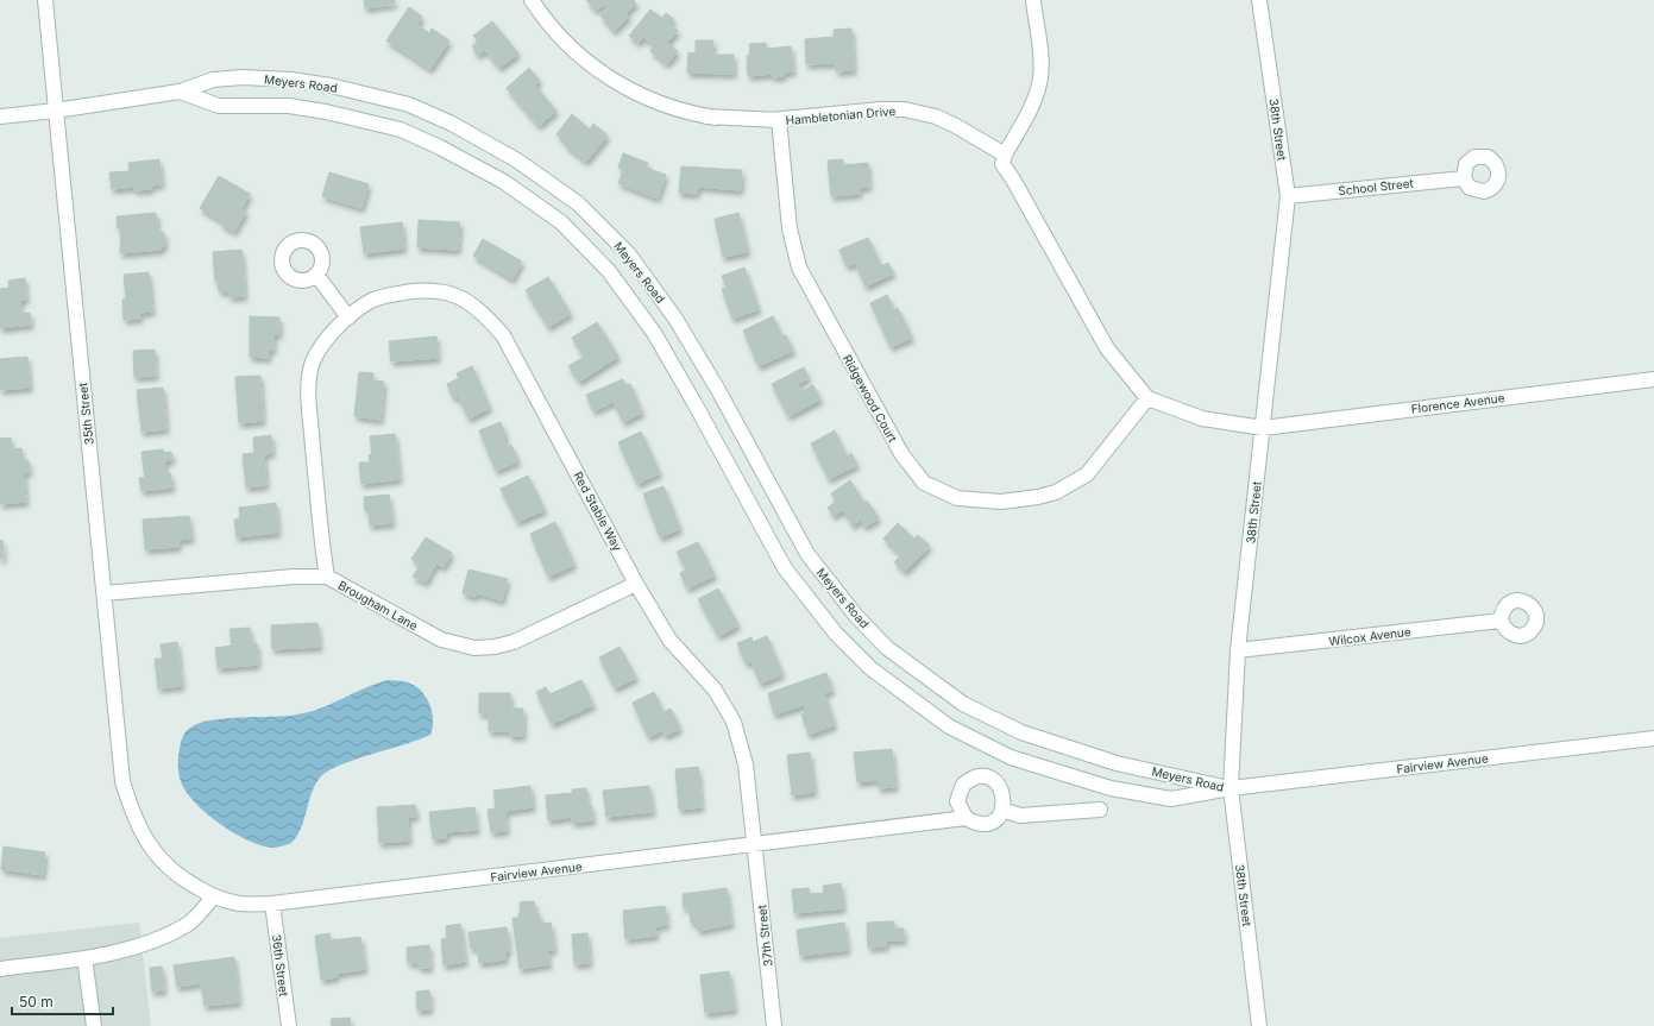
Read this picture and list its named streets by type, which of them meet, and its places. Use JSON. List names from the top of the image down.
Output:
{
  "streets": {
    "street": [
      "Meyers Road",
      "Hambletonian Drive",
      "38th Street",
      "School Street",
      "Ridgewood Court",
      "Florence Avenue",
      "35th Street",
      "Red Stable Way",
      "Brougham Lane",
      "Wilcox Avenue",
      "Fairview Avenue",
      "37th Street",
      "36th Street"
    ]
  },
  "crossings": [
    ["Meyers Road", "38th Street"],
    ["Meyers Road", "35th Street"],
    ["Meyers Road", "Fairview Avenue"],
    ["Hambletonian Drive", "Ridgewood Court"],
    ["38th Street", "School Street"],
    ["38th Street", "Florence Avenue"],
    ["38th Street", "Wilcox Avenue"],
    ["38th Street", "Fairview Avenue"],
    ["35th Street", "Brougham Lane"],
    ["35th Street", "Fairview Avenue"],
    ["Red Stable Way", "Brougham Lane"],
    ["Red Stable Way", "Fairview Avenue"],
    ["Red Stable Way", "37th Street"],
    ["Fairview Avenue", "37th Street"],
    ["Fairview Avenue", "36th Street"]
  ],
  "scale_bar": "50 m"
}
